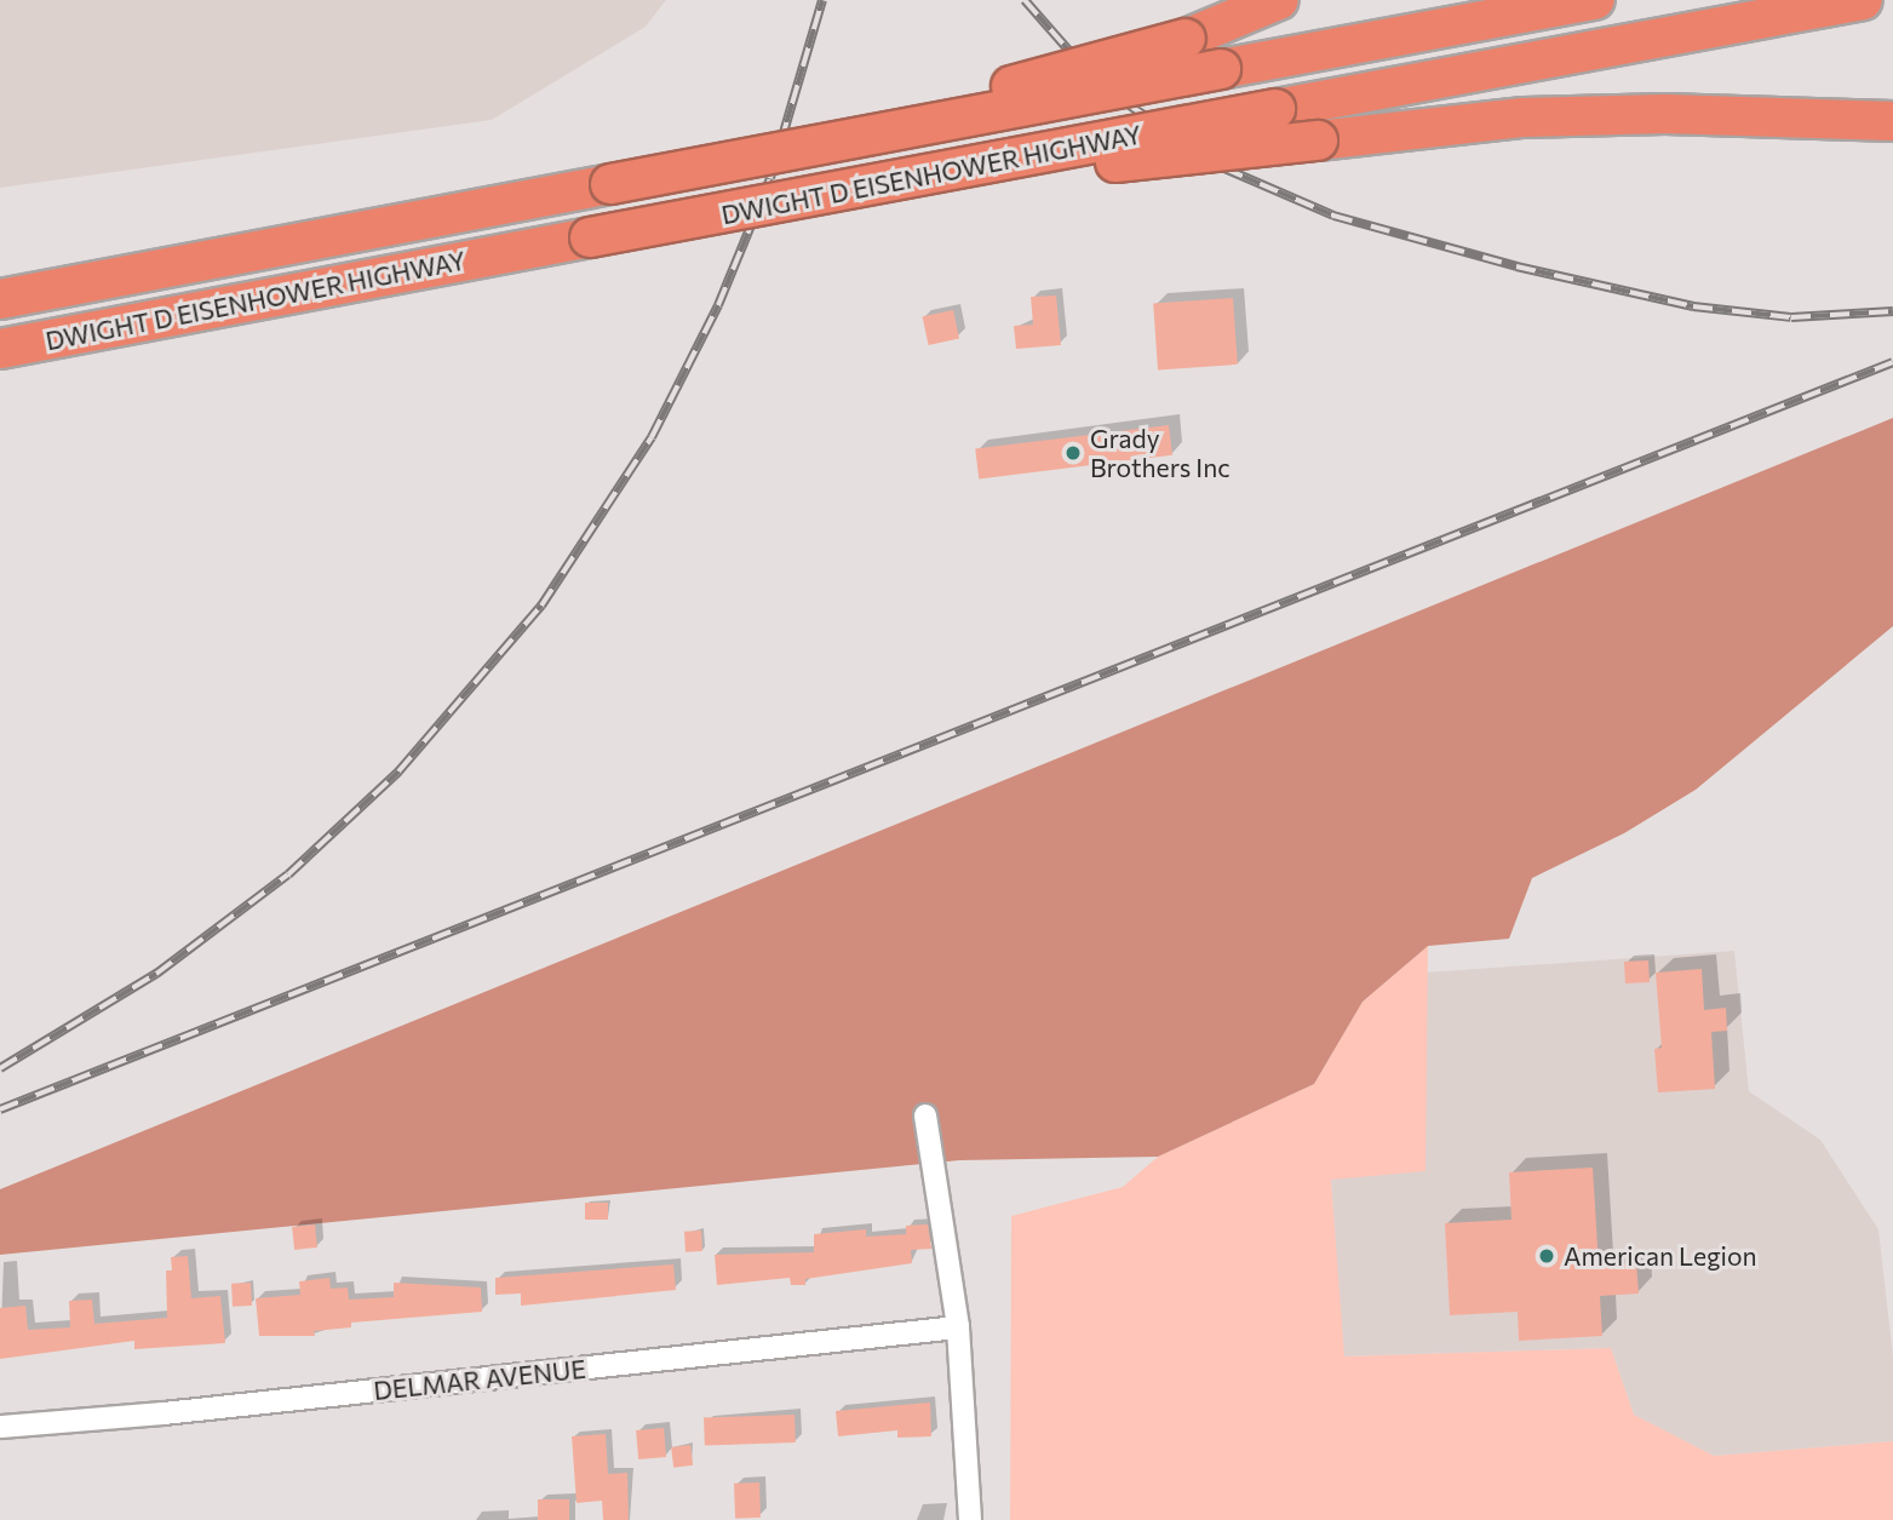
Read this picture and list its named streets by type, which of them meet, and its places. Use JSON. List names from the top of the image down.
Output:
{
  "streets": {
    "highway": ["DWIGHT D EISENHOWER HIGHWAY"],
    "street": ["DELMAR AVENUE"]
  },
  "places": ["Grady Brothers Inc", "American Legion"]
}
